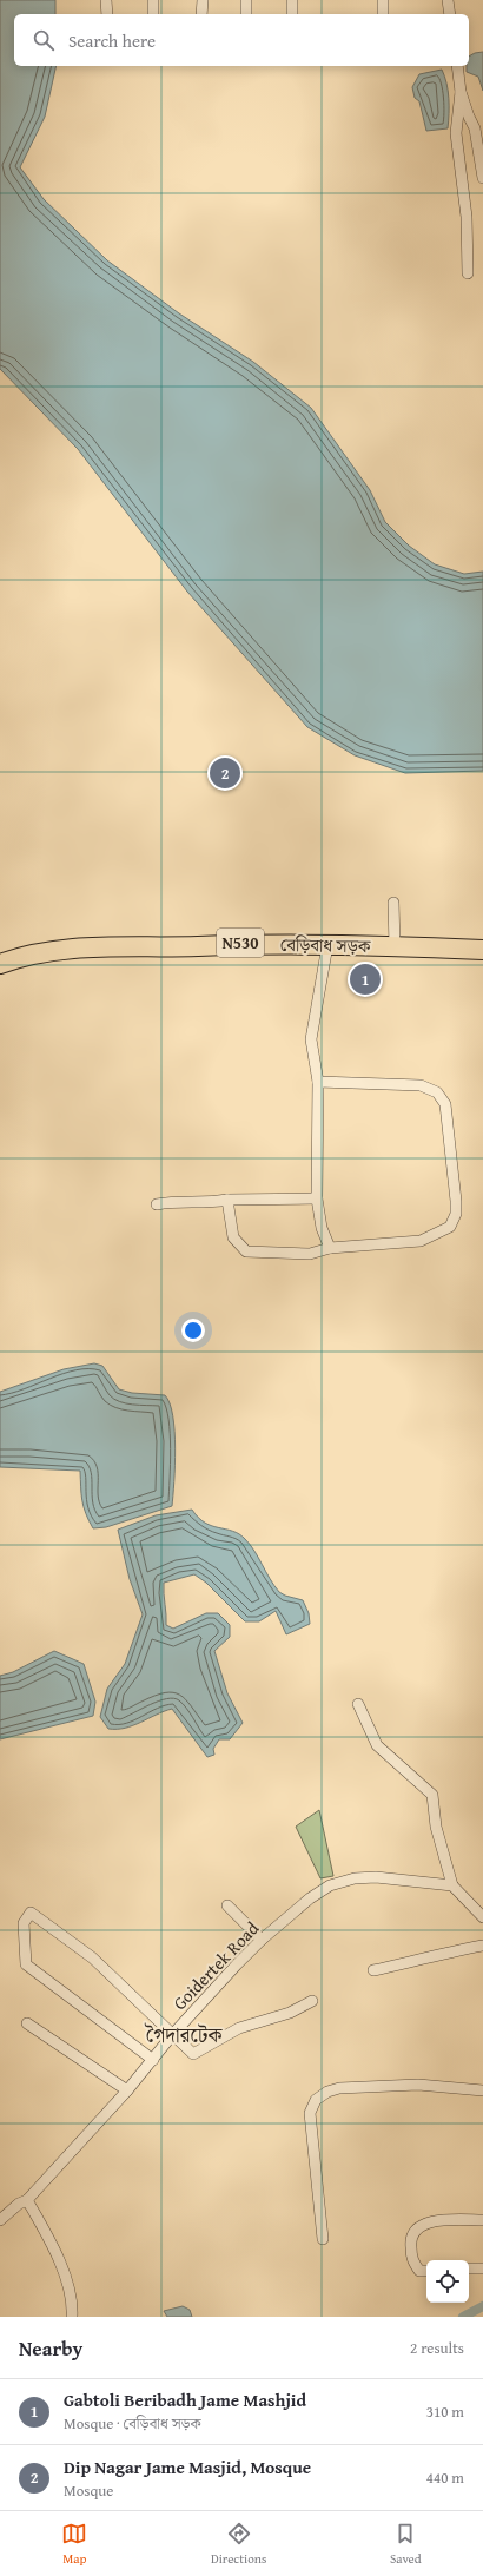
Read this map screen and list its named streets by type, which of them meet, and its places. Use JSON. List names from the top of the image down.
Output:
{
  "streets": {
    "highway": ["N530", "বেড়িবাধ সড়ক"],
    "street": ["Goidertek Road"]
  },
  "districts": ["গৈদারটেক"],
  "page": {
    "search": "Search here",
    "pins": ["2", "1"],
    "heading": ["Nearby", "2 results"],
    "list": [
      {
        "mark": "1",
        "name": "Gabtoli Beribadh Jame Mashjid",
        "note": "Mosque · বেড়িবাধ সড়ক",
        "value": "310 m"
      },
      {
        "mark": "2",
        "name": "Dip Nagar Jame Masjid, Mosque",
        "note": "Mosque",
        "value": "440 m"
      }
    ],
    "nav": ["Map", "Directions", "Saved"]
  }
}
